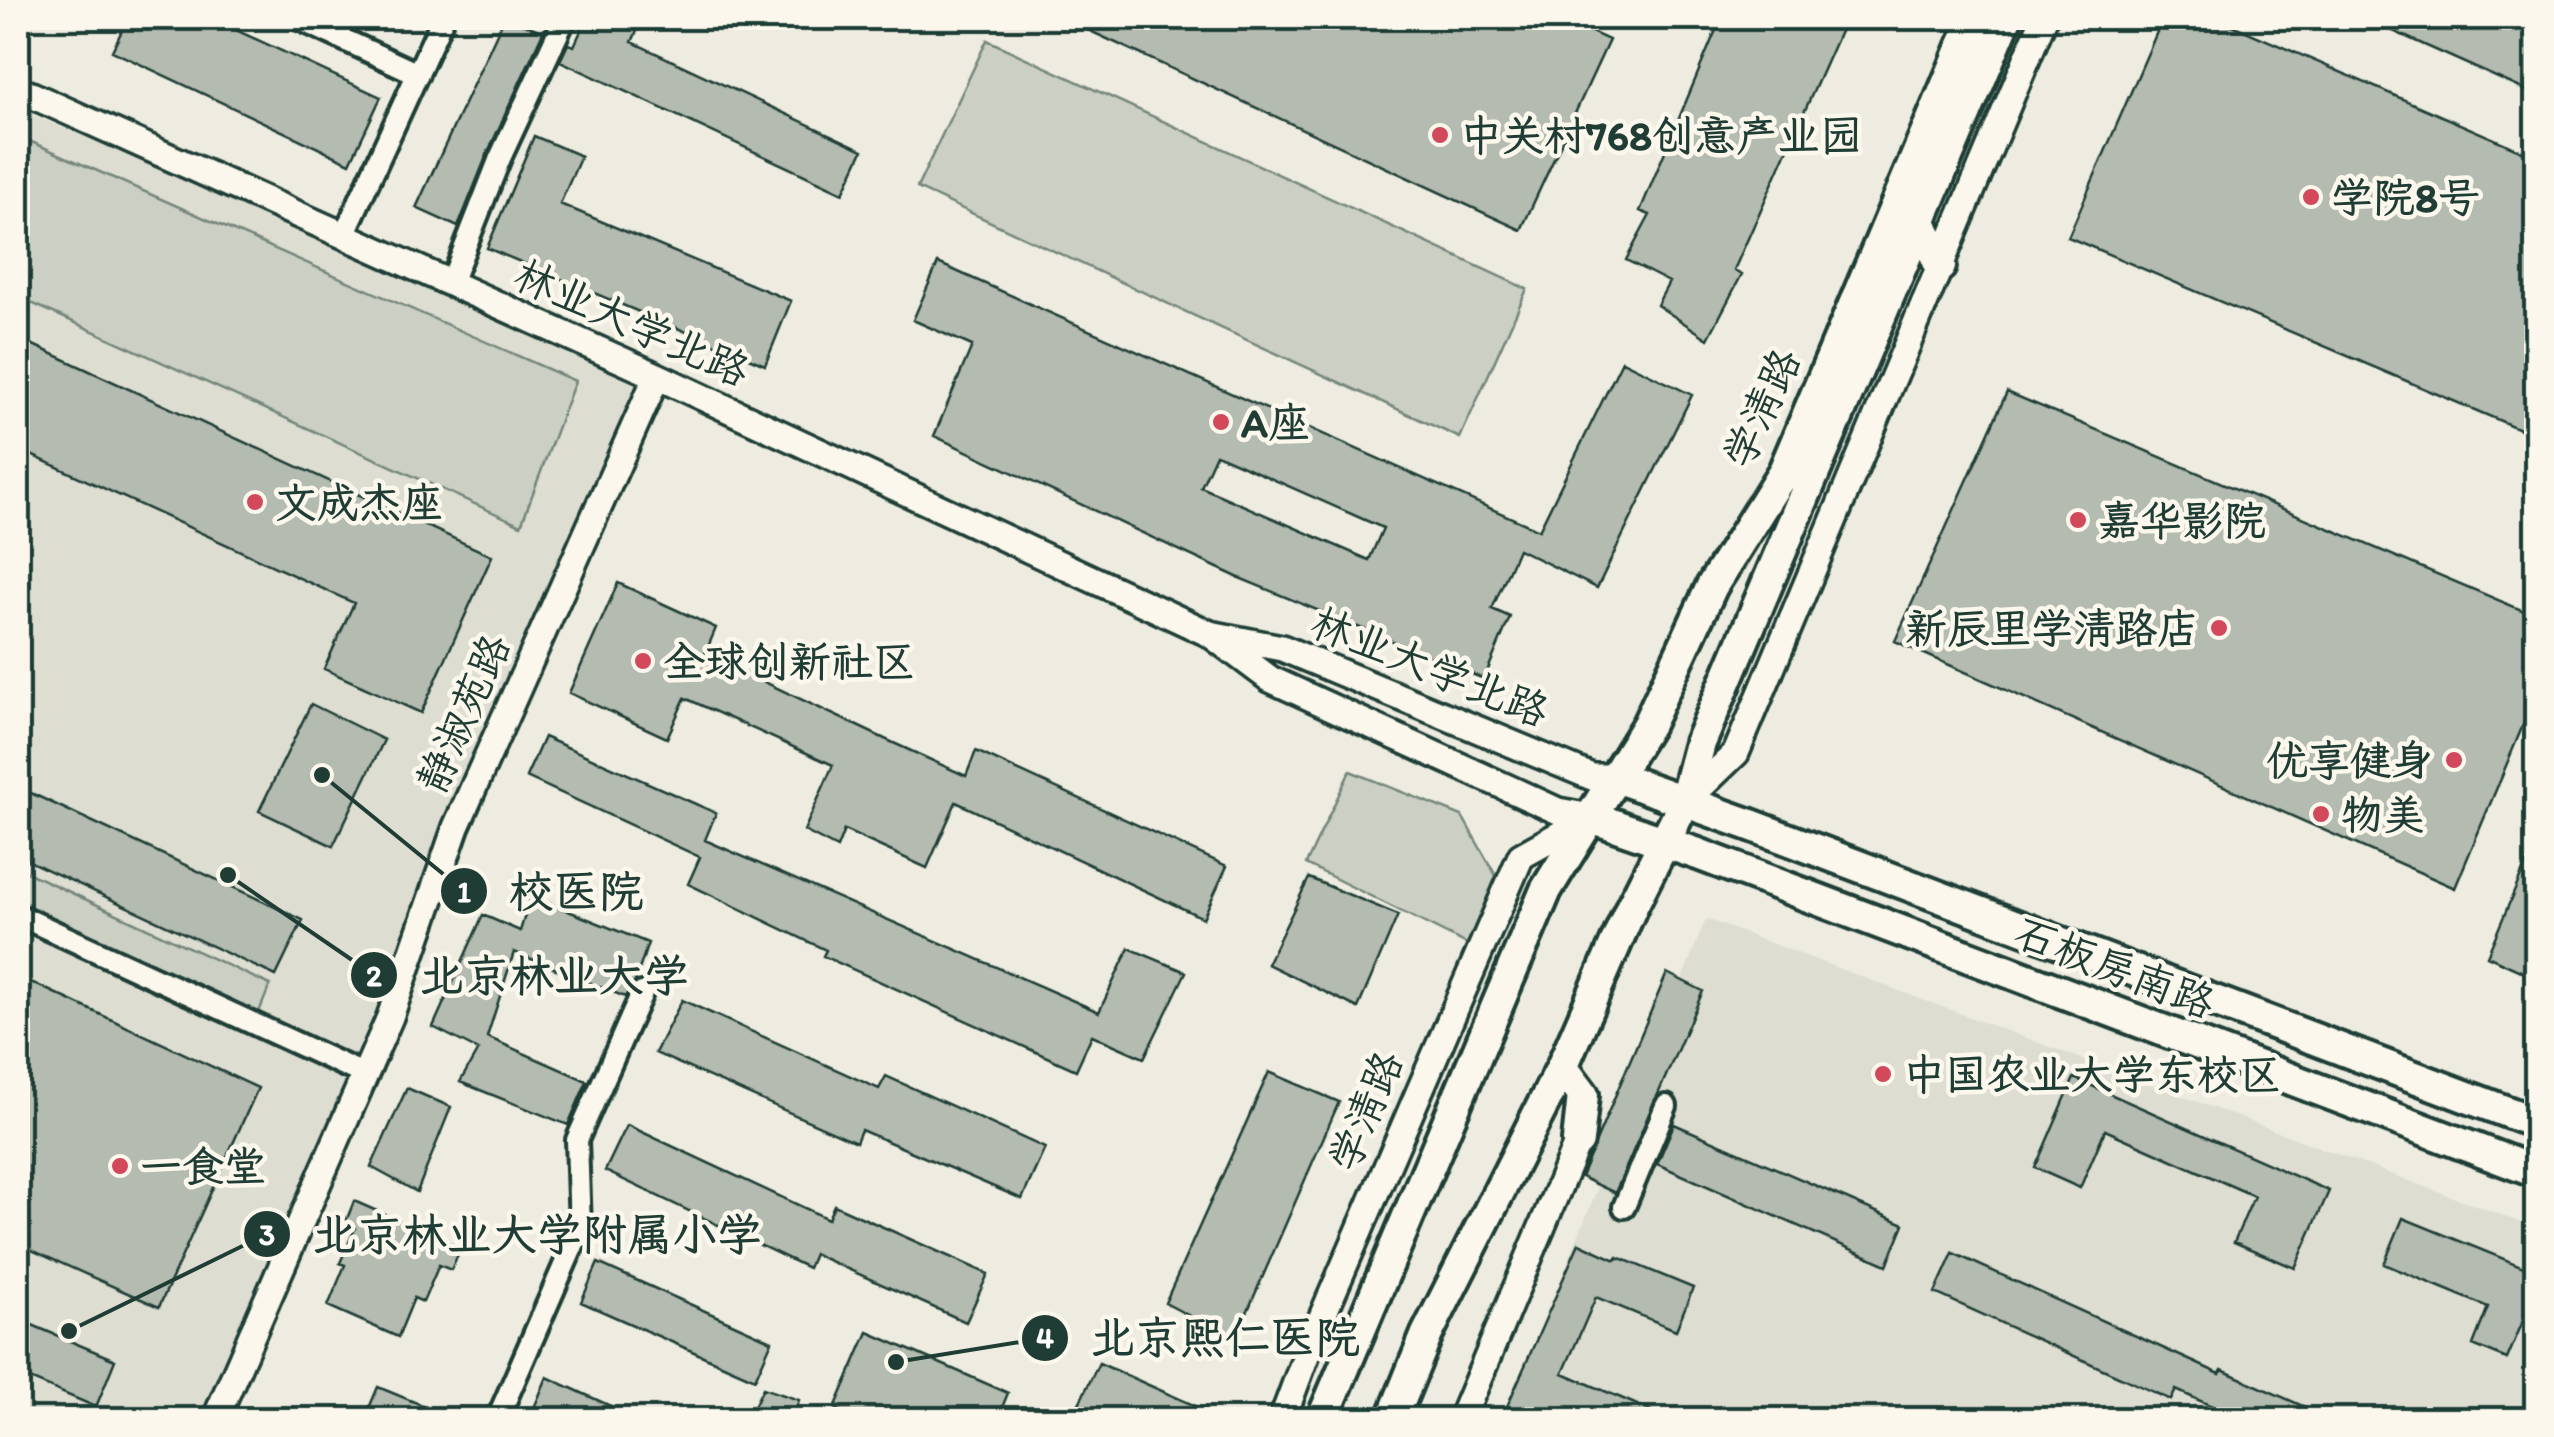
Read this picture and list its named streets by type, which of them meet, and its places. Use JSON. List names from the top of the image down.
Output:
{
  "streets": {
    "main road": ["学清路", "石板房南路"],
    "street": ["林业大学北路", "静淑苑路"]
  },
  "crossings": [
    ["林业大学北路", "学清路"],
    ["林业大学北路", "静淑苑路"],
    ["林业大学北路", "石板房南路"],
    ["学清路", "石板房南路"]
  ],
  "places": [
    "中关村768创意产业园",
    "学院8号",
    "A座",
    "文成杰座",
    "嘉华影院",
    "新辰里学清路店",
    "全球创新社区",
    "优享健身",
    "校医院",
    "物美",
    "北京林业大学",
    "中国农业大学东校区",
    "一食堂",
    "北京林业大学附属小学",
    "北京熙仁医院"
  ]
}
